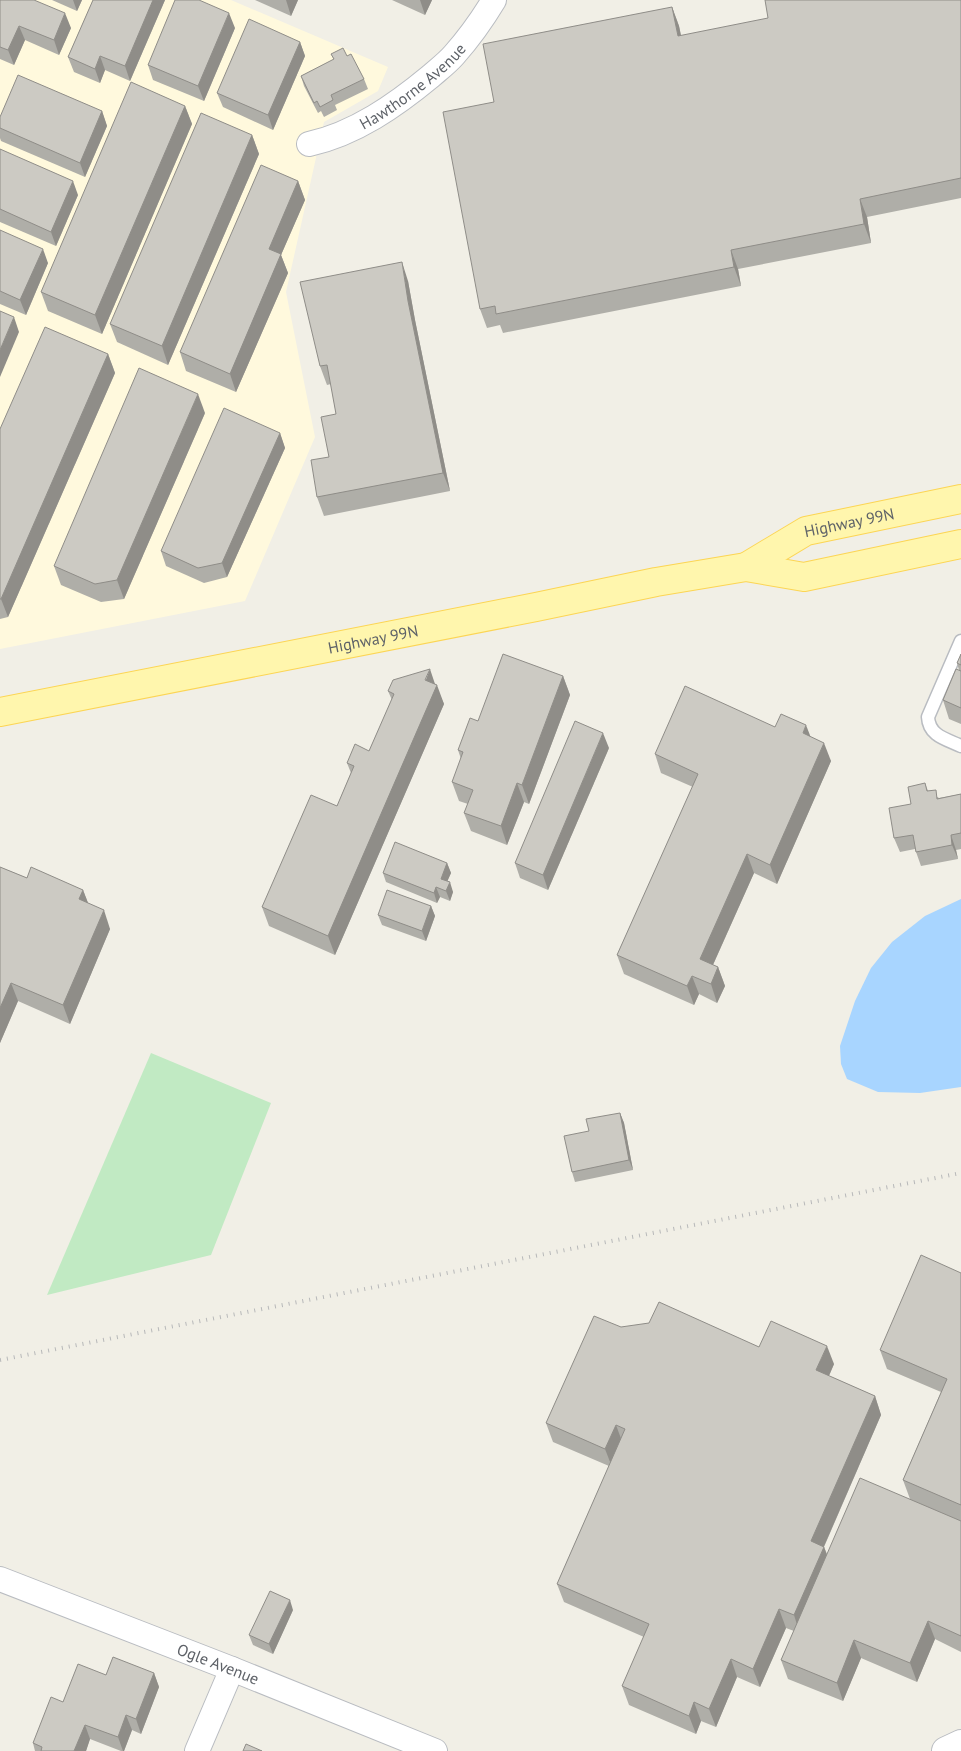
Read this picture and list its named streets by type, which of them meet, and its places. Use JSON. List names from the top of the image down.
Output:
{
  "streets": {
    "main road": ["Highway 99N"],
    "street": ["Hawthorne Avenue", "Ogle Avenue"]
  }
}
